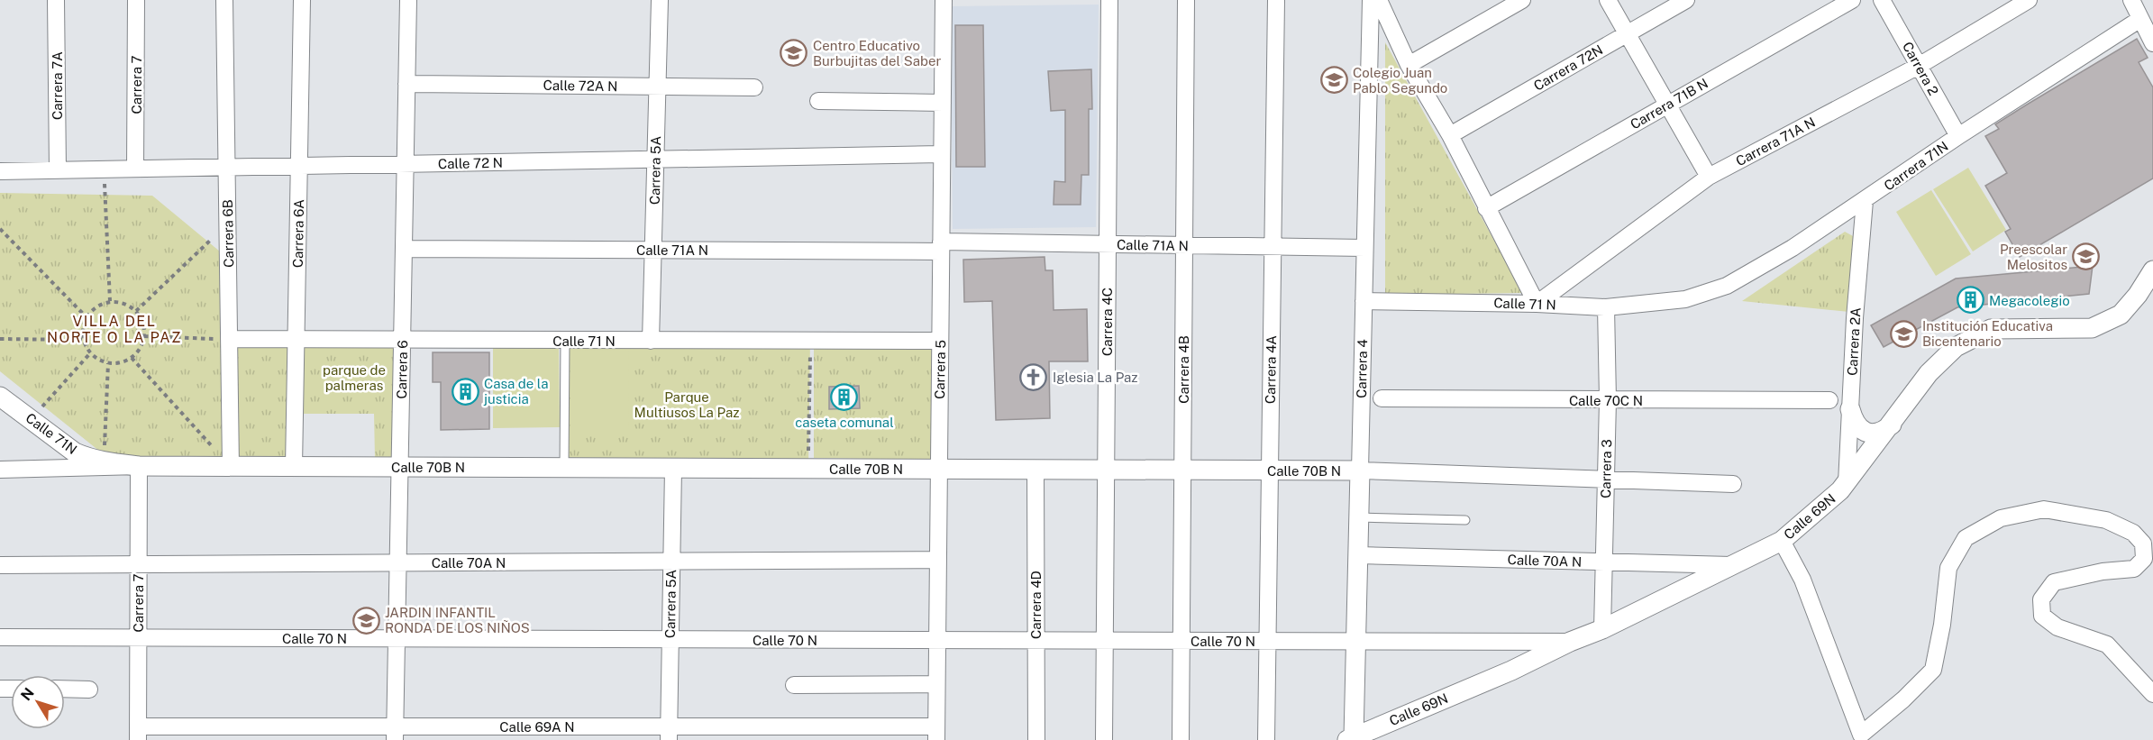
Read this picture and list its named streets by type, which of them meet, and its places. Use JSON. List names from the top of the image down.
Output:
{
  "streets": {
    "street": [
      "Carrera 72N",
      "Carrera 2",
      "Carrera 7",
      "Carrera 7A",
      "Calle 72A N",
      "Carrera 71B N",
      "Carrera 71A N",
      "Calle 72 N",
      "Carrera 71N",
      "Carrera 5A",
      "Carrera 6B",
      "Carrera 6A",
      "Calle 71A N",
      "Calle 71 N",
      "Carrera 4C",
      "Carrera 2A",
      "Carrera 4",
      "Carrera 6",
      "Carrera 5",
      "Carrera 4B",
      "Carrera 4A",
      "Calle 70C N",
      "Calle 71N",
      "Calle 70B N",
      "Carrera 3",
      "Calle 69N",
      "Calle 70A N",
      "Carrera 4D",
      "Calle 70 N",
      "Calle 69A N"
    ]
  },
  "crossings": [
    ["Carrera 2", "Carrera 71A N"],
    ["Carrera 2", "Carrera 71N"],
    ["Carrera 7", "Calle 72 N"],
    ["Carrera 7", "Calle 71N"],
    ["Carrera 7", "Calle 70B N"],
    ["Carrera 7", "Calle 70A N"],
    ["Carrera 7", "Calle 70 N"],
    ["Carrera 7", "Calle 69A N"],
    ["Carrera 7A", "Calle 72 N"],
    ["Calle 72A N", "Carrera 5A"],
    ["Calle 72A N", "Carrera 6"],
    ["Carrera 71A N", "Calle 71 N"],
    ["Calle 72 N", "Carrera 5A"],
    ["Calle 72 N", "Carrera 6B"],
    ["Calle 72 N", "Carrera 6A"],
    ["Calle 72 N", "Carrera 6"],
    ["Calle 72 N", "Carrera 5"],
    ["Carrera 71N", "Calle 71 N"],
    ["Carrera 71N", "Carrera 2A"],
    ["Carrera 5A", "Calle 71A N"],
    ["Carrera 5A", "Calle 71 N"],
    ["Carrera 5A", "Calle 70B N"],
    ["Carrera 5A", "Calle 70A N"],
    ["Carrera 5A", "Calle 70 N"],
    ["Carrera 5A", "Calle 69A N"],
    ["Carrera 6B", "Calle 71 N"],
    ["Carrera 6B", "Calle 70B N"],
    ["Carrera 6A", "Calle 71 N"],
    ["Carrera 6A", "Calle 70B N"],
    ["Calle 71A N", "Carrera 4C"],
    ["Calle 71A N", "Carrera 4"],
    ["Calle 71A N", "Carrera 6"],
    ["Calle 71A N", "Carrera 5"],
    ["Calle 71A N", "Carrera 4B"],
    ["Calle 71A N", "Carrera 4A"],
    ["Calle 71 N", "Carrera 4"],
    ["Calle 71 N", "Carrera 6"],
    ["Calle 71 N", "Carrera 5"],
    ["Calle 71 N", "Carrera 3"],
    ["Carrera 4C", "Calle 70B N"],
    ["Carrera 4C", "Calle 70 N"],
    ["Carrera 2A", "Calle 69N"],
    ["Carrera 4", "Calle 70B N"],
    ["Carrera 4", "Calle 69N"],
    ["Carrera 4", "Calle 70A N"],
    ["Carrera 4", "Calle 70 N"],
    ["Carrera 6", "Calle 70B N"],
    ["Carrera 6", "Calle 70A N"],
    ["Carrera 6", "Calle 70 N"],
    ["Carrera 6", "Calle 69A N"],
    ["Carrera 5", "Calle 70B N"],
    ["Carrera 5", "Calle 70A N"],
    ["Carrera 5", "Calle 70 N"],
    ["Carrera 5", "Calle 69A N"],
    ["Carrera 4B", "Calle 70B N"],
    ["Carrera 4B", "Calle 70 N"],
    ["Carrera 4A", "Calle 70B N"],
    ["Carrera 4A", "Calle 70 N"],
    ["Calle 70C N", "Carrera 3"],
    ["Calle 71N", "Calle 70B N"],
    ["Calle 70B N", "Carrera 3"],
    ["Calle 70B N", "Carrera 4D"],
    ["Carrera 3", "Calle 69N"],
    ["Carrera 3", "Calle 70A N"],
    ["Calle 69N", "Calle 70A N"],
    ["Calle 69N", "Calle 70 N"],
    ["Carrera 4D", "Calle 70 N"]
  ],
  "districts": ["VILLA DEL NORTE O LA PAZ"],
  "parks": ["parque de palmeras", "Parque Multiusos La Paz"],
  "places": {
    "school or university": [
      "Centro Educativo Burbujitas del Saber",
      "Colegio Juan Pablo Segundo",
      "Preescolar Melositos",
      "Institución Educativa Bicentenario",
      "JARDIN INFANTIL RONDA DE LOS NIÑOS"
    ],
    "building": ["Megacolegio", "Casa de la justicia", "caseta comunal"],
    "church": ["Iglesia La Paz"]
  },
  "north": "top left"
}
